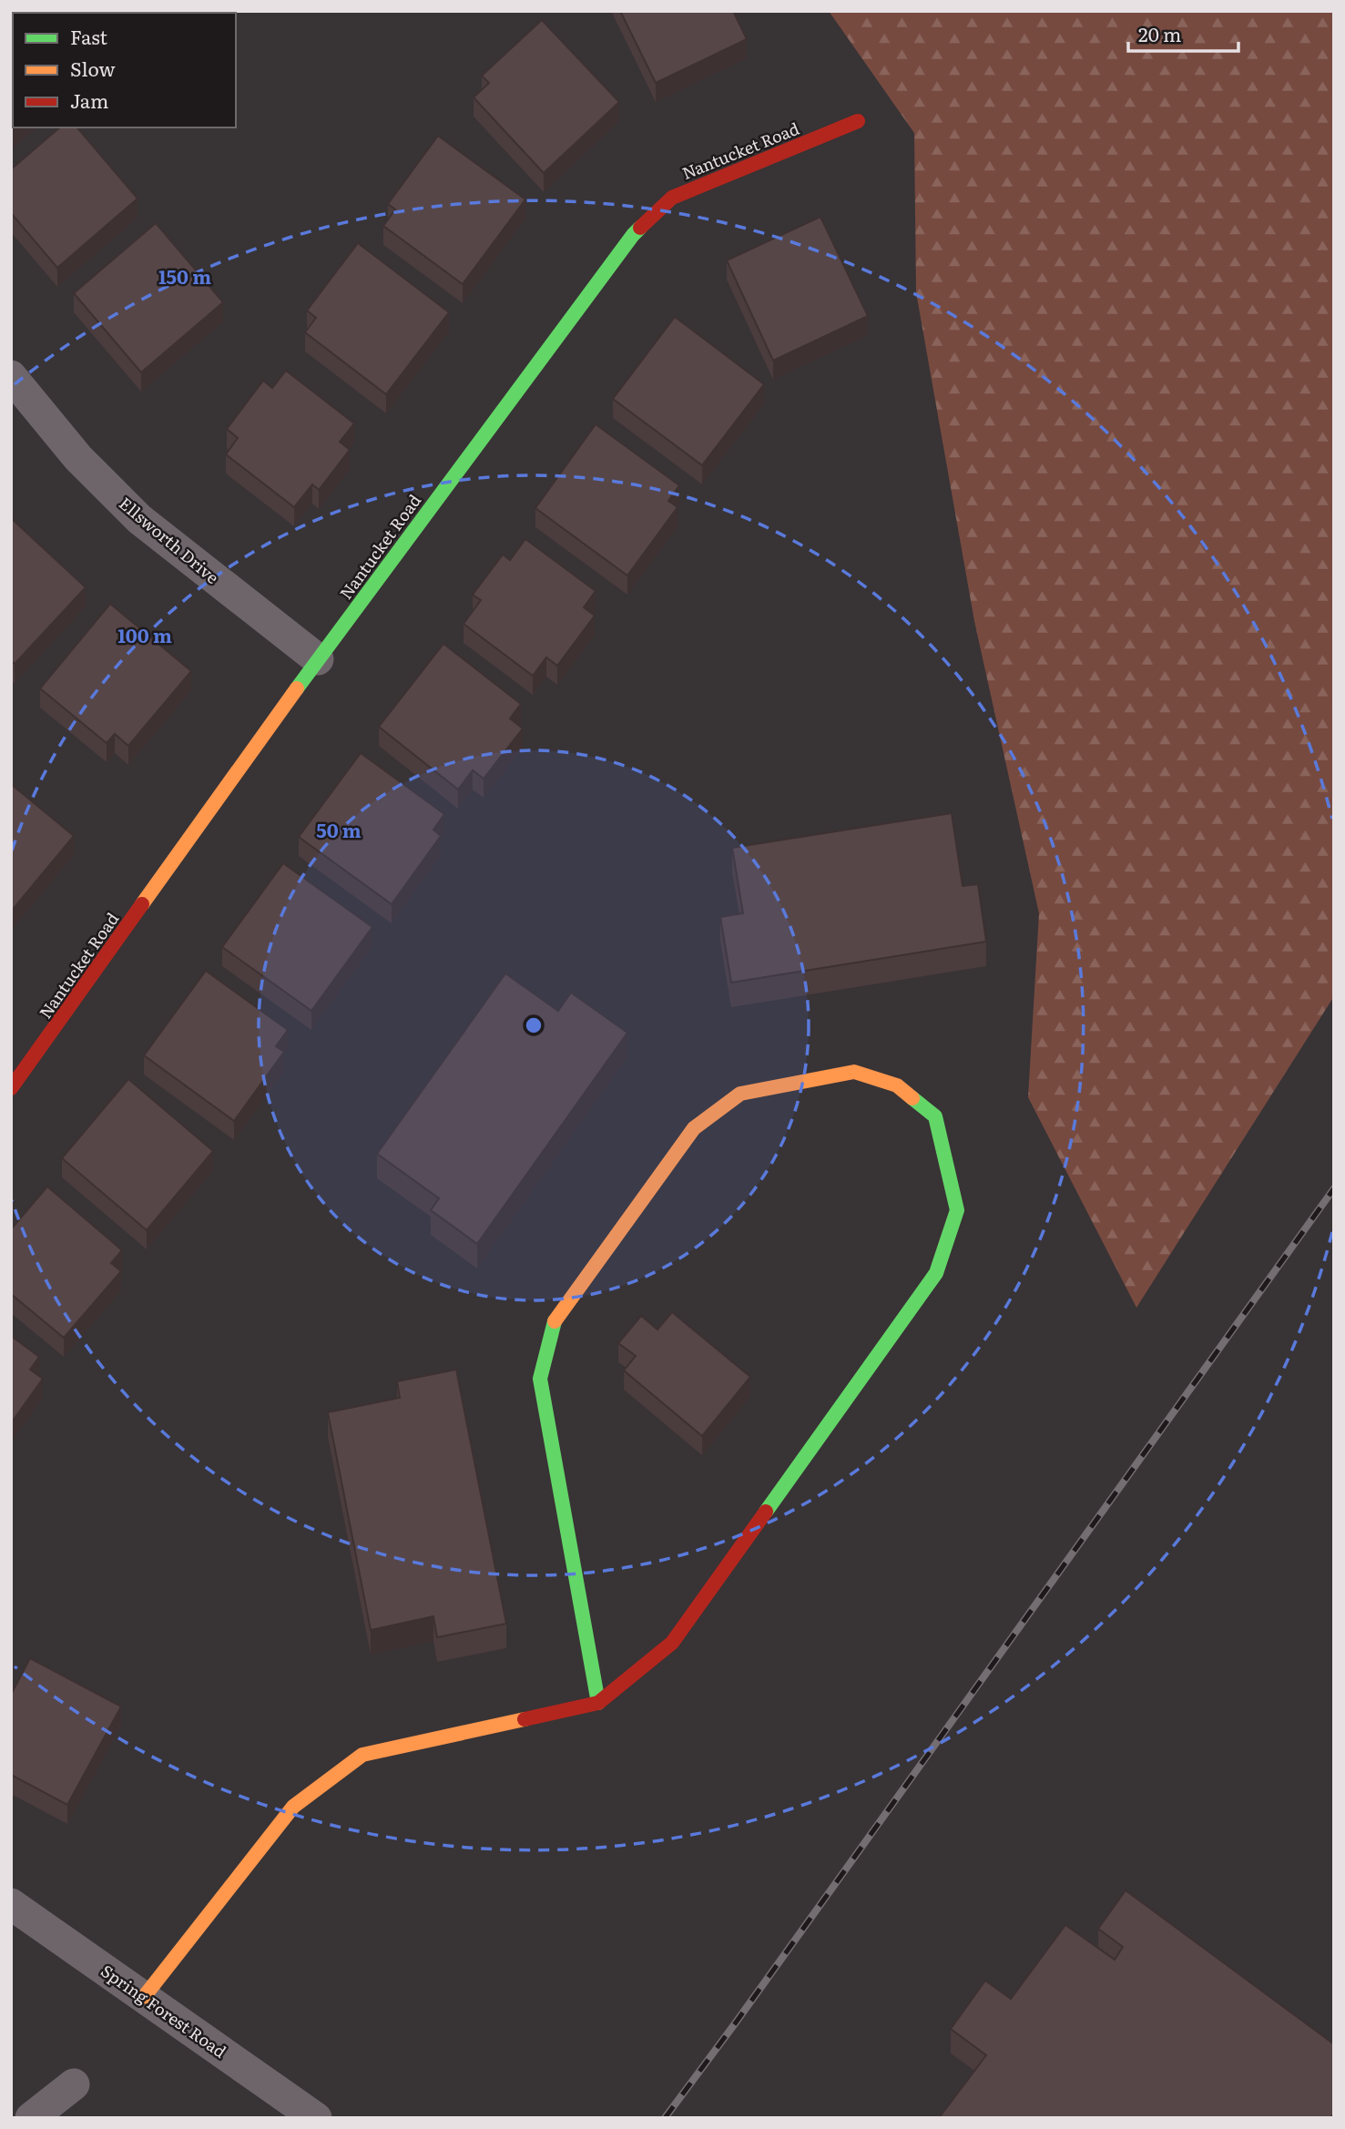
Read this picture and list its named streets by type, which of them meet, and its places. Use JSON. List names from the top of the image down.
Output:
{
  "streets": {
    "street": ["Nantucket Road", "Ellsworth Drive", "Spring Forest Road"]
  },
  "crossings": [
    ["Nantucket Road", "Ellsworth Drive"]
  ],
  "legend": ["Fast", "Slow", "Jam"],
  "scale_bar": "20 m",
  "rings": ["150 m", "100 m", "50 m"]
}
